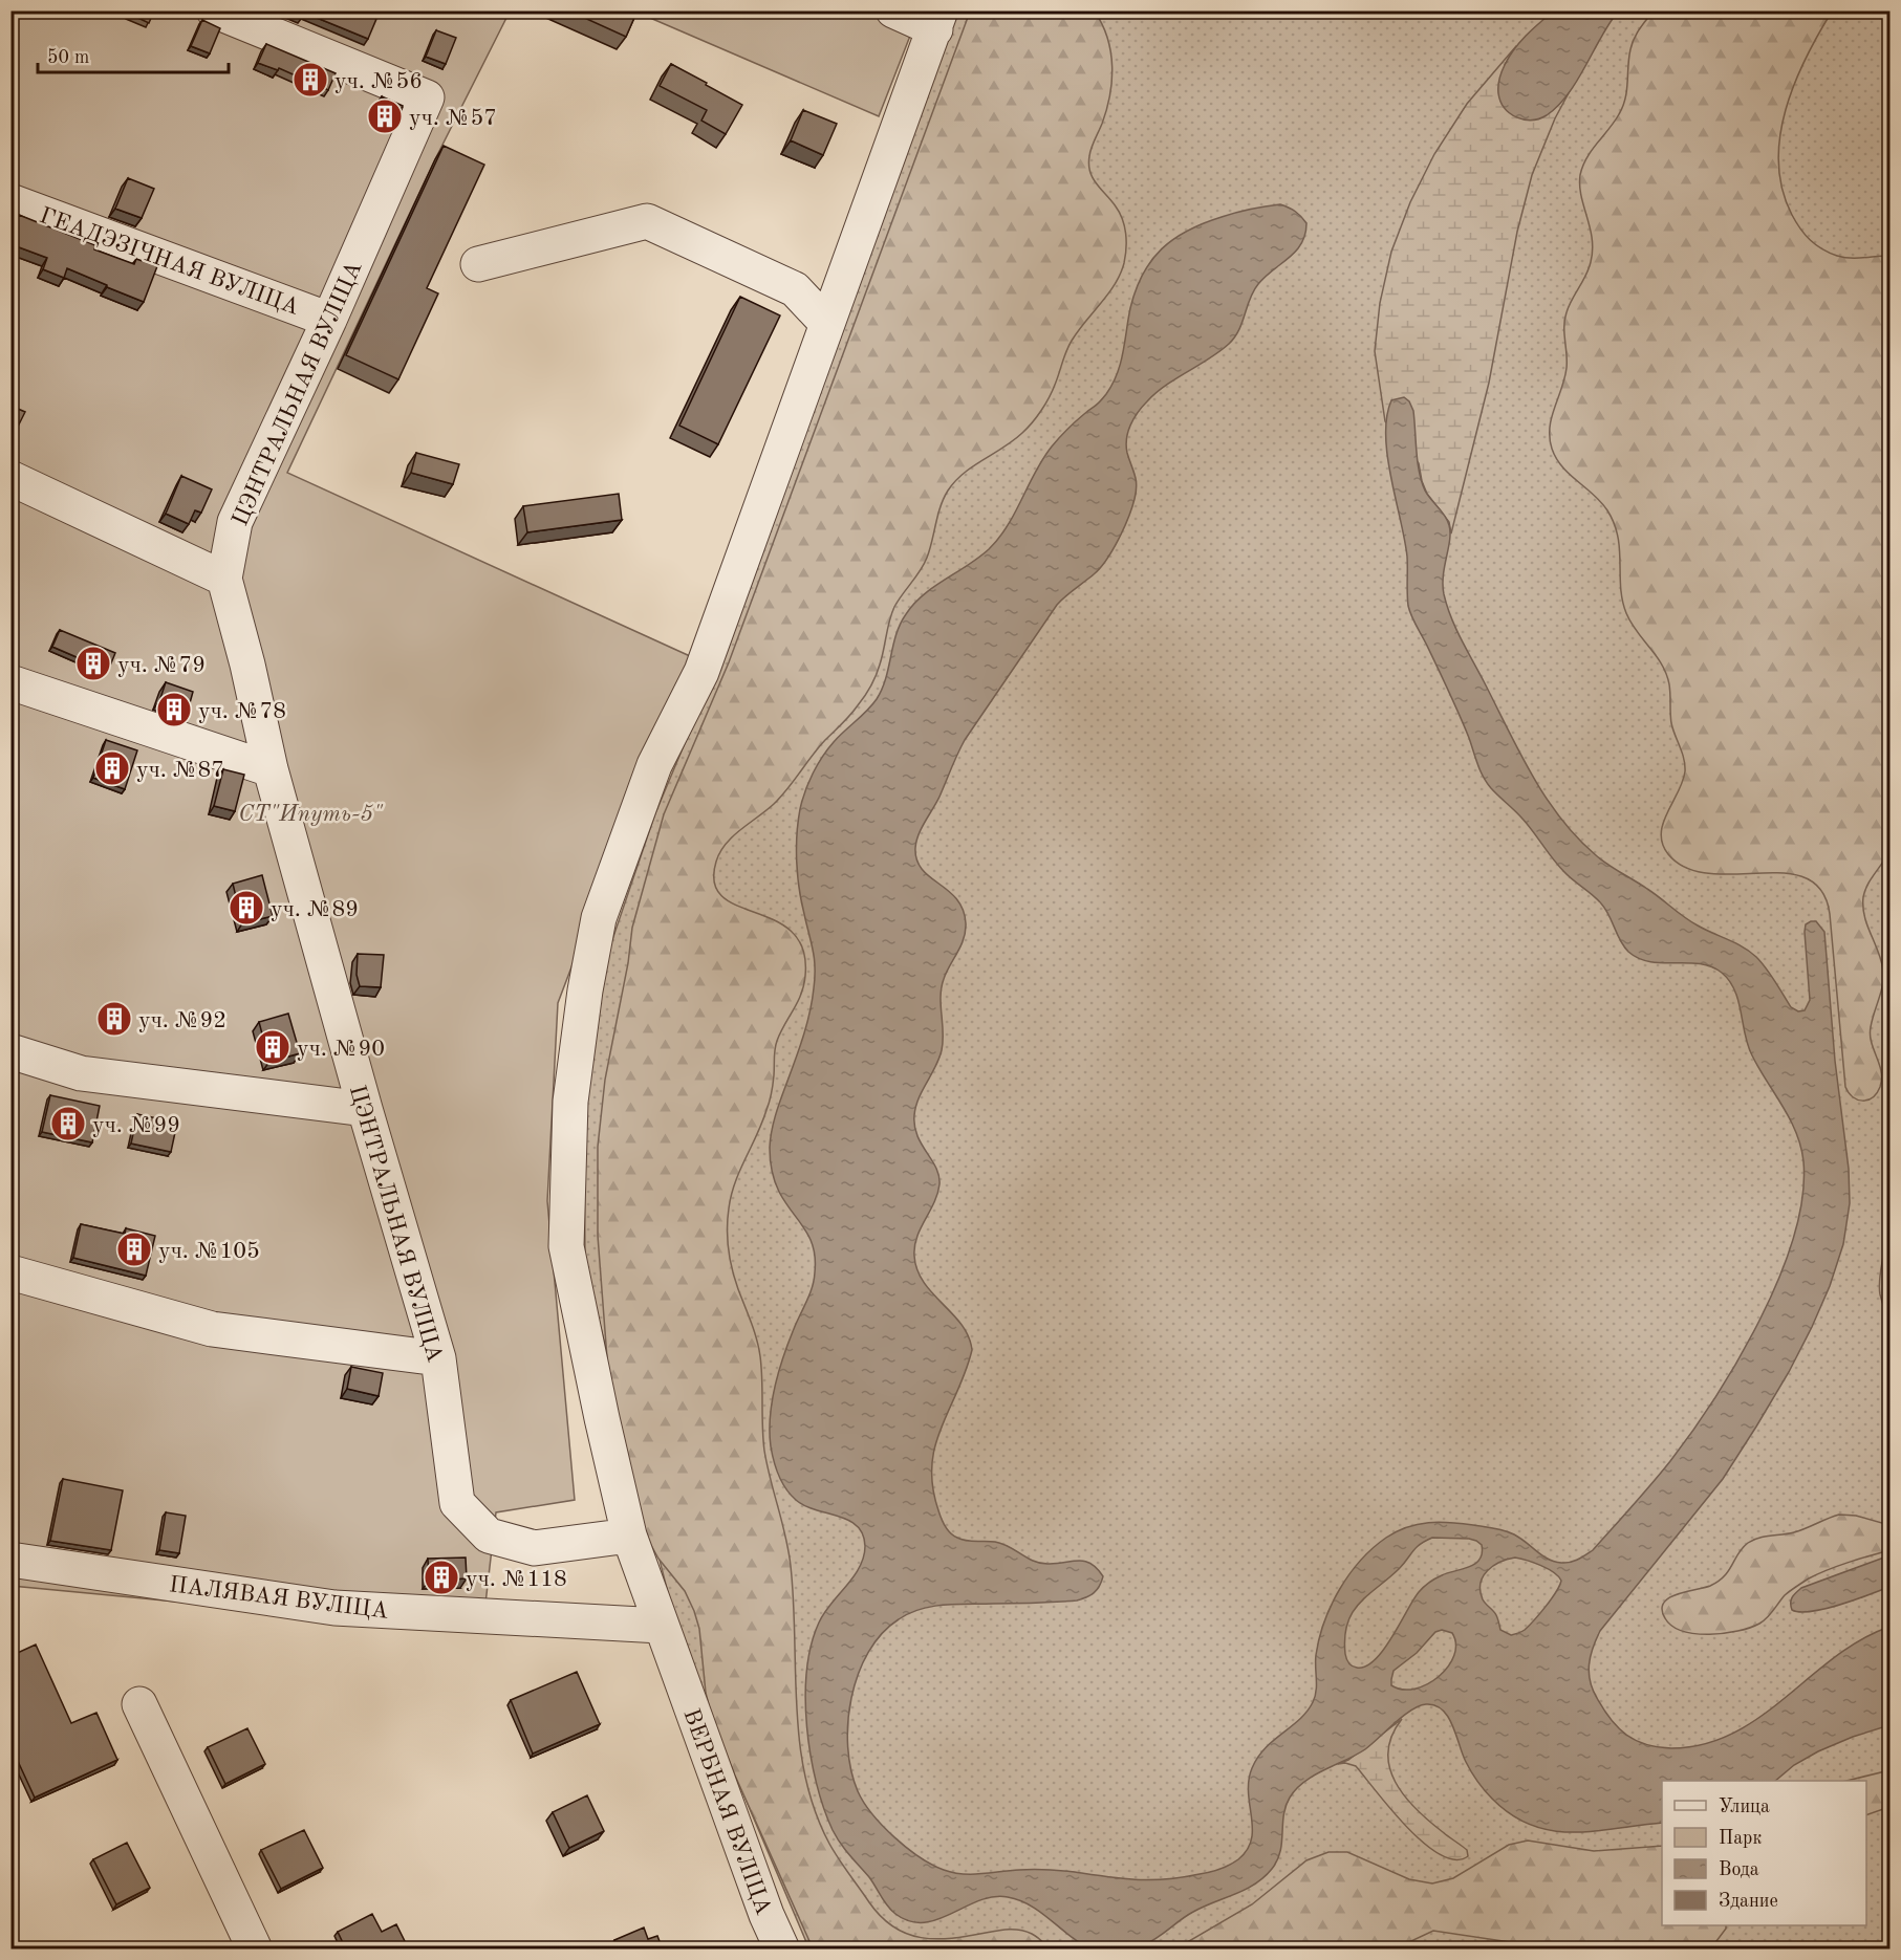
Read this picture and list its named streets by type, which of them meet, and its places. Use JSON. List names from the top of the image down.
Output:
{
  "streets": {
    "street": [
      "ГЕАДЭЗІЧНАЯ ВУЛІЦА",
      "ЦЭНТРАЛЬНАЯ ВУЛІЦА",
      "ПАЛЯВАЯ ВУЛІЦА",
      "ВЕРБНАЯ ВУЛІЦА"
    ]
  },
  "crossings": [
    ["ГЕАДЭЗІЧНАЯ ВУЛІЦА", "ЦЭНТРАЛЬНАЯ ВУЛІЦА"],
    ["ЦЭНТРАЛЬНАЯ ВУЛІЦА", "ВЕРБНАЯ ВУЛІЦА"],
    ["ПАЛЯВАЯ ВУЛІЦА", "ВЕРБНАЯ ВУЛІЦА"]
  ],
  "parks": ["СТ\"Ипуть-5\""],
  "places": {
    "building": [
      "уч. №56",
      "уч. №57",
      "уч. №79",
      "уч. №78",
      "уч. №87",
      "уч. №89",
      "уч. №92",
      "уч. №90",
      "уч. №99",
      "уч. №105",
      "уч. №118"
    ]
  },
  "legend": [
    "Улица",
    "Парк",
    "Вода",
    "Здание"
  ],
  "scale_bar": "50 m"
}
